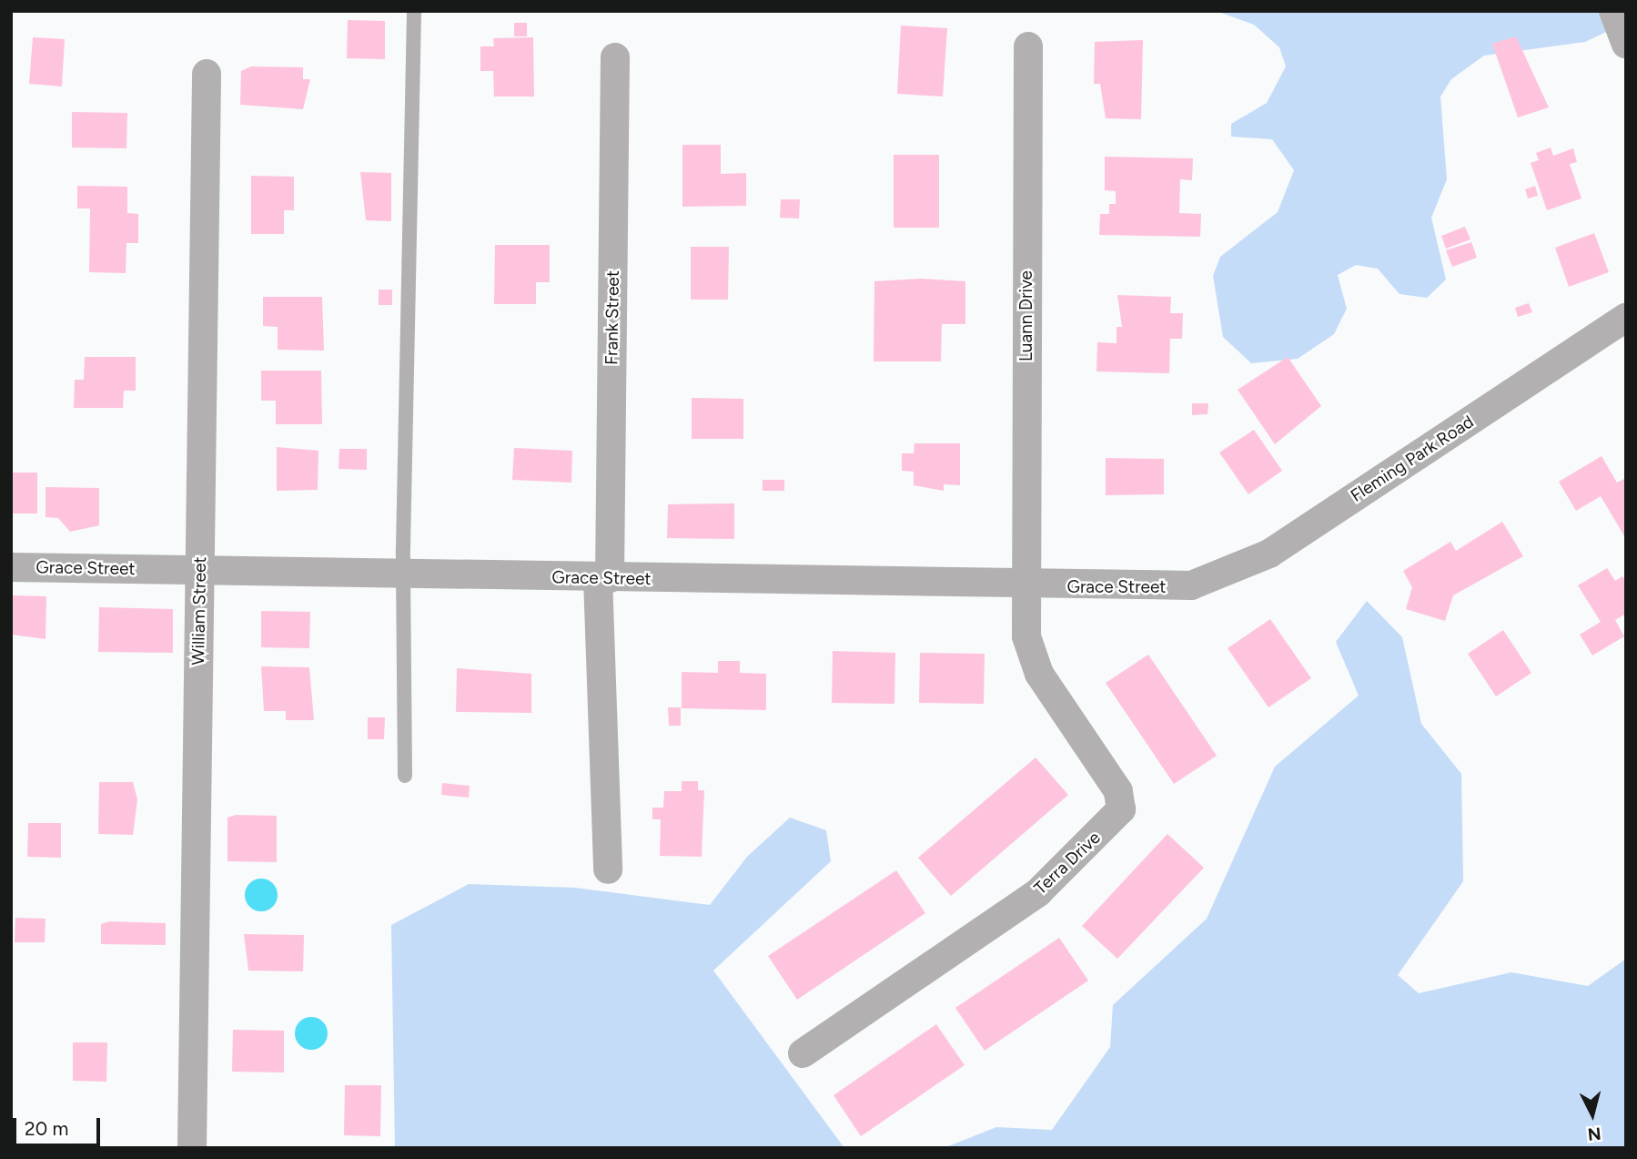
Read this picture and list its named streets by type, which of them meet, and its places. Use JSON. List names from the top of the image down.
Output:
{
  "streets": {
    "street": [
      "Luann Drive",
      "Frank Street",
      "Fleming Park Road",
      "Grace Street",
      "William Street",
      "Terra Drive"
    ]
  },
  "crossings": [
    ["Luann Drive", "Grace Street"],
    ["Luann Drive", "Terra Drive"],
    ["Frank Street", "Grace Street"],
    ["Fleming Park Road", "Grace Street"],
    ["Grace Street", "William Street"],
    ["Grace Street", "Terra Drive"]
  ],
  "scale_bar": "20 m",
  "north": "bottom"
}
